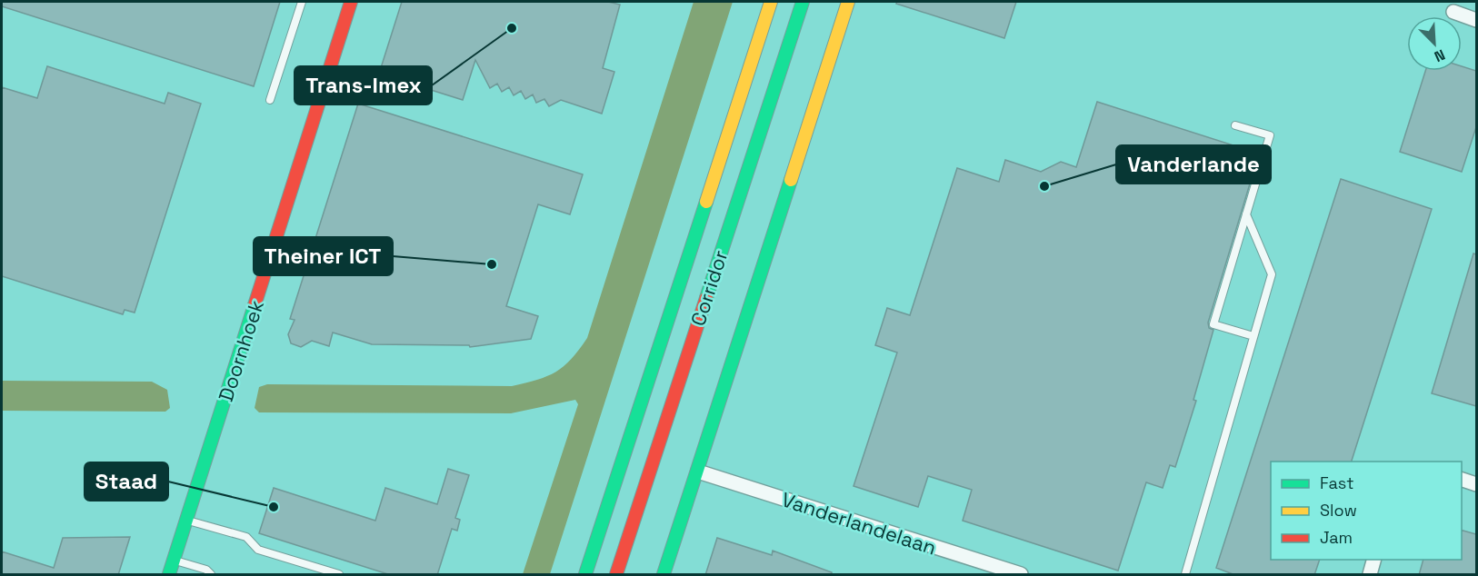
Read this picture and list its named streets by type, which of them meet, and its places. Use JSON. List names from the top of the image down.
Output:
{
  "streets": {
    "street": ["Corridor", "Doornhoek", "Vanderlandelaan"]
  },
  "places": [
    "Trans-Imex",
    "Vanderlande",
    "Theiner ICT",
    "Staad"
  ],
  "legend": ["Fast", "Slow", "Jam"],
  "north": "bottom right"
}
